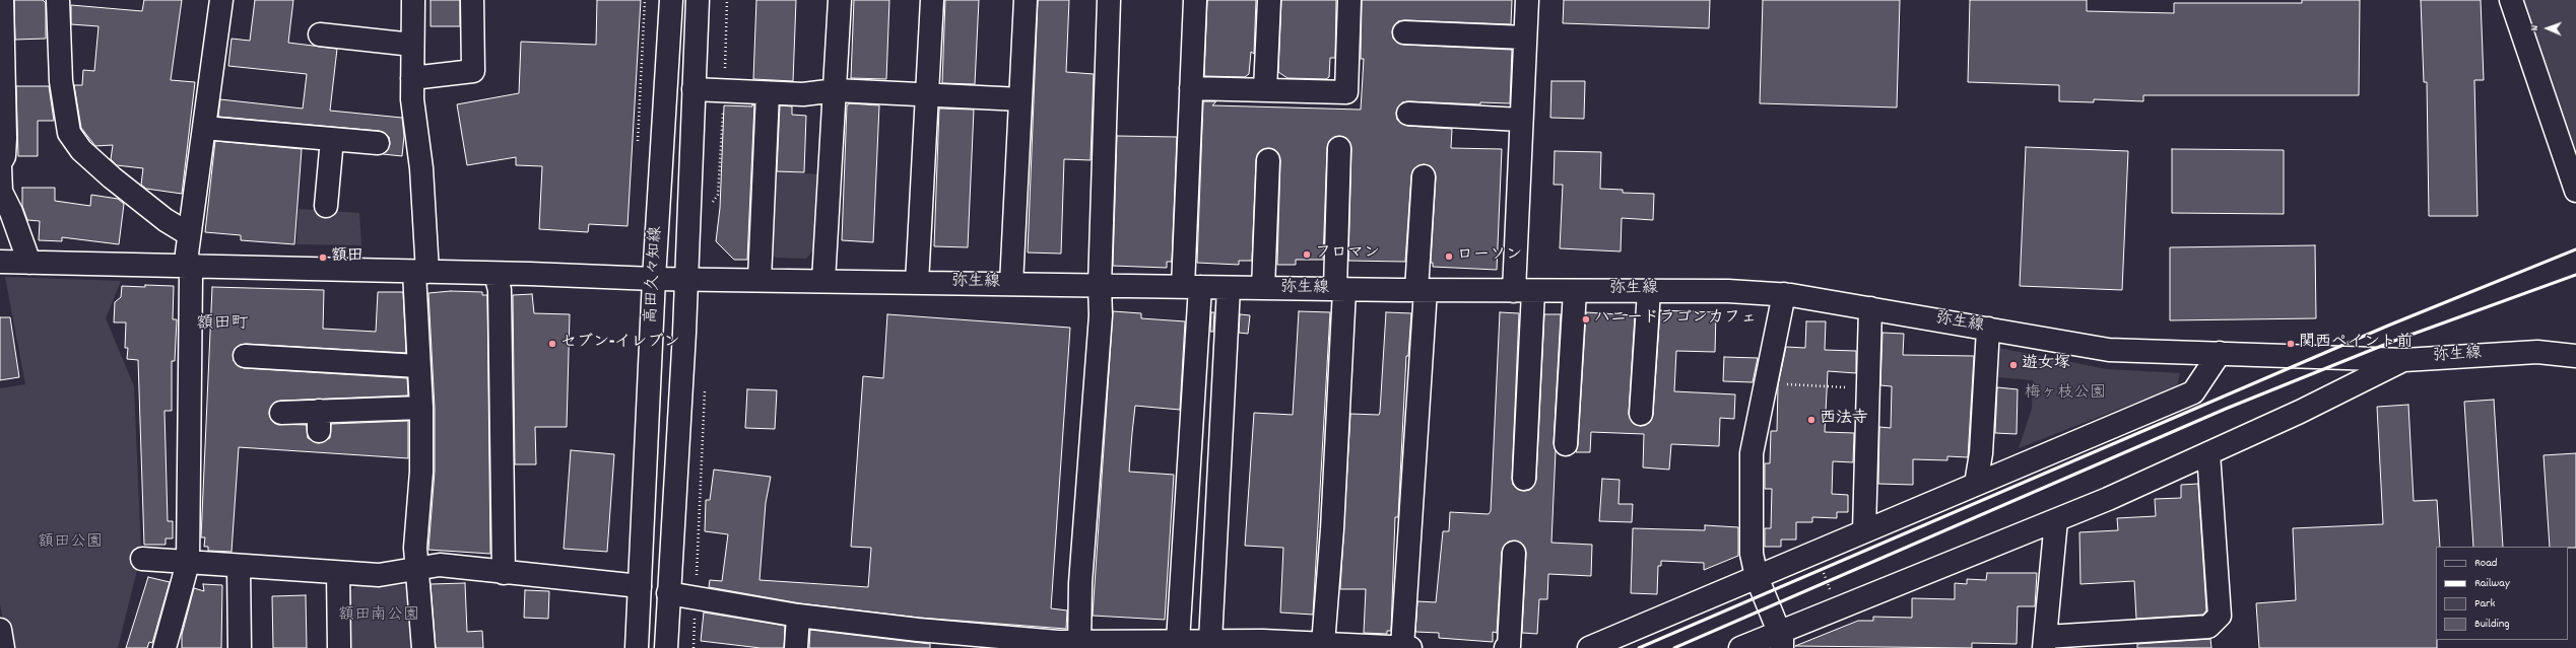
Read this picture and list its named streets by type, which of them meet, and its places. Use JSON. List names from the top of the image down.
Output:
{
  "streets": {
    "street": ["高田久々知線", "弥生線"]
  },
  "crossings": [
    ["高田久々知線", "弥生線"]
  ],
  "districts": ["額田町"],
  "parks": ["梅ヶ枝公園", "額田公園", "額田南公園"],
  "places": [
    "フロマン",
    "ローソン",
    "額田",
    "ハニードラゴンカフェ",
    "セブン-イレブン",
    "関西ペイント前",
    "遊女塚",
    "西法寺"
  ],
  "legend": [
    "Road",
    "Railway",
    "Park",
    "Building"
  ],
  "north": "left"
}
